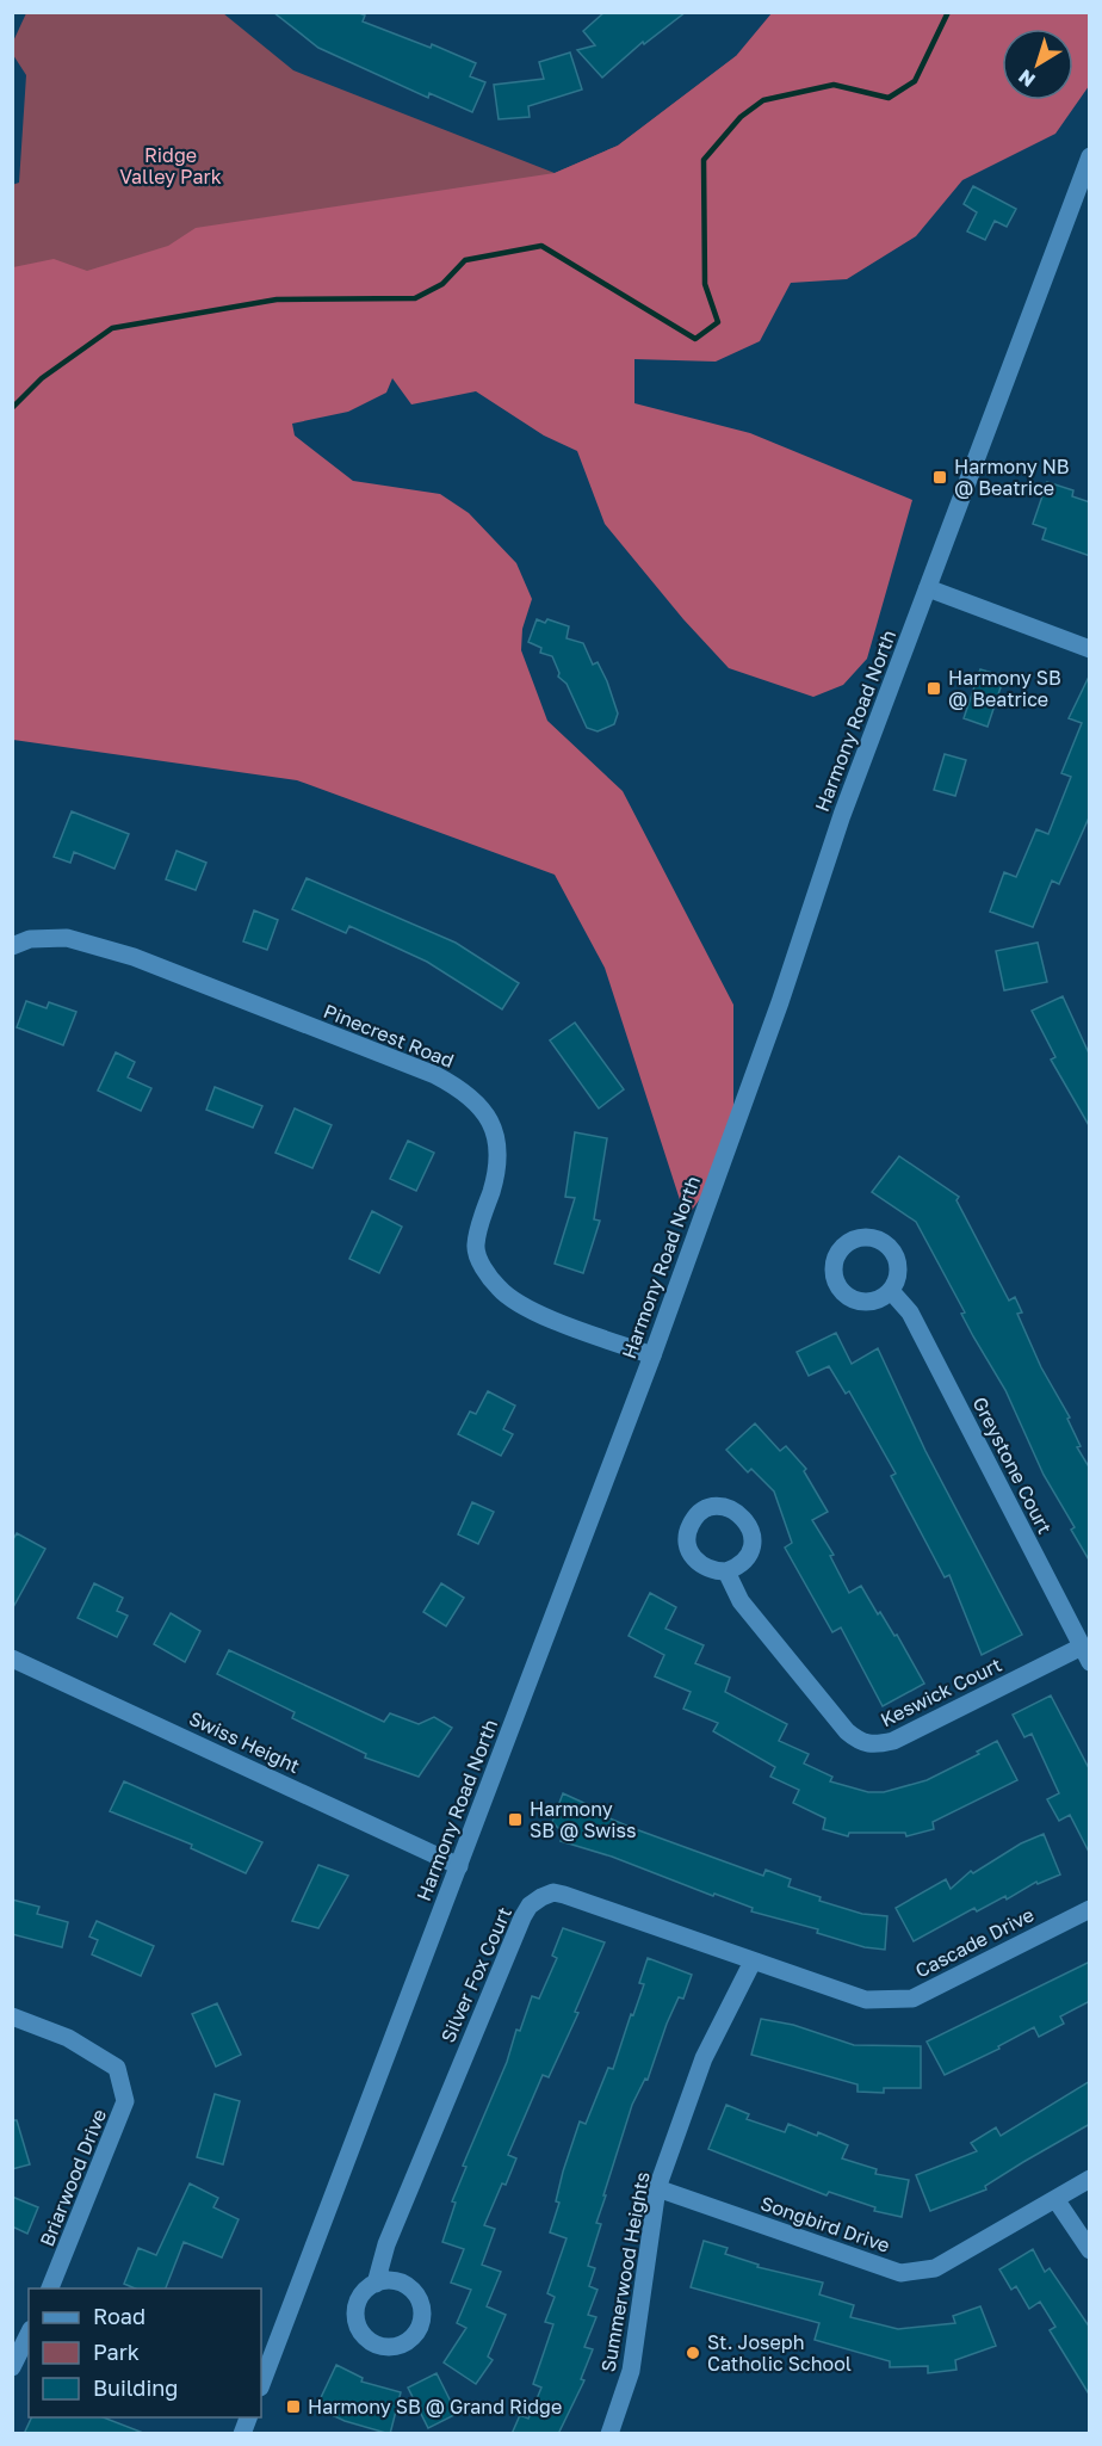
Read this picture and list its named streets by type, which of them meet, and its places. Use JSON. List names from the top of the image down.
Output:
{
  "streets": {
    "street": [
      "Harmony Road North",
      "Pinecrest Road",
      "Greystone Court",
      "Keswick Court",
      "Swiss Height",
      "Cascade Drive",
      "Silver Fox Court",
      "Briarwood Drive",
      "Songbird Drive",
      "Summerwood Heights"
    ]
  },
  "crossings": [
    ["Harmony Road North", "Pinecrest Road"],
    ["Harmony Road North", "Swiss Height"],
    ["Greystone Court", "Keswick Court"],
    ["Cascade Drive", "Silver Fox Court"],
    ["Cascade Drive", "Summerwood Heights"],
    ["Silver Fox Court", "Summerwood Heights"],
    ["Songbird Drive", "Summerwood Heights"]
  ],
  "parks": ["Ridge Valley Park"],
  "places": {
    "transit": [
      "Harmony NB @ Beatrice",
      "Harmony SB @ Beatrice",
      "Harmony SB @ Swiss",
      "Harmony SB @ Grand Ridge"
    ],
    "other": ["St. Joseph Catholic School"]
  },
  "legend": ["Road", "Park", "Building"],
  "north": "bottom left"
}
